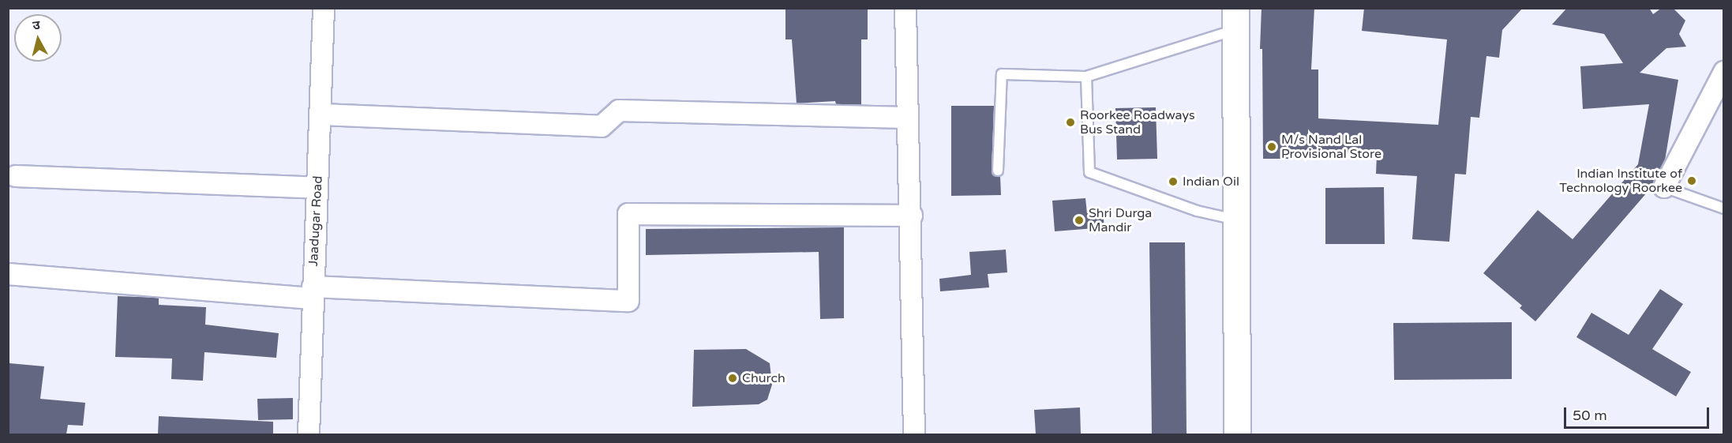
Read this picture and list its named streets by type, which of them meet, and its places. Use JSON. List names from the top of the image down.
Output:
{
  "streets": {
    "street": ["Jaadugar Road"]
  },
  "places": [
    "Roorkee Roadways Bus Stand",
    "M/s Nand Lal Provisional Store",
    "Indian Institute of Technology Roorkee",
    "Indian Oil",
    "Shri Durga Mandir",
    "Church"
  ],
  "scale_bar": "50 m",
  "north": "top"
}
